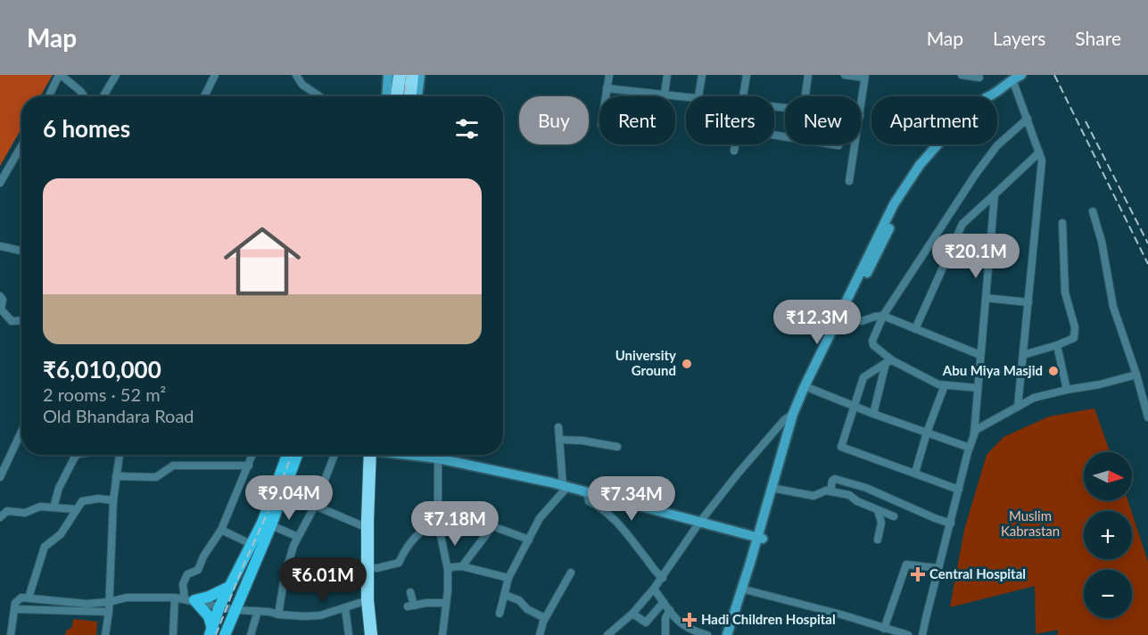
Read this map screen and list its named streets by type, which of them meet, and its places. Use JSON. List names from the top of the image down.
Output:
{
  "parks": ["Muslim Kabrastan"],
  "places": {
    "other": ["University Ground", "Abu Miya Masjid"],
    "health": ["Central Hospital", "Hadi Children Hospital"]
  },
  "north": "right",
  "page": {
    "header": "Map",
    "nav": ["Map", "Layers", "Share"],
    "chip": [
      "Buy",
      "Rent",
      "Filters",
      "New",
      "Apartment"
    ],
    "heading": "6 homes",
    "list": [
      {
        "name": "₹6,010,000",
        "note": "2 rooms · 52 m² · Old Bhandara Road"
      }
    ],
    "price": [
      "₹20.1M",
      "₹12.3M",
      "₹9.04M",
      "₹7.34M",
      "₹7.18M",
      "₹6.01M"
    ],
    "map_buttons": ["+", "−"]
  }
}
